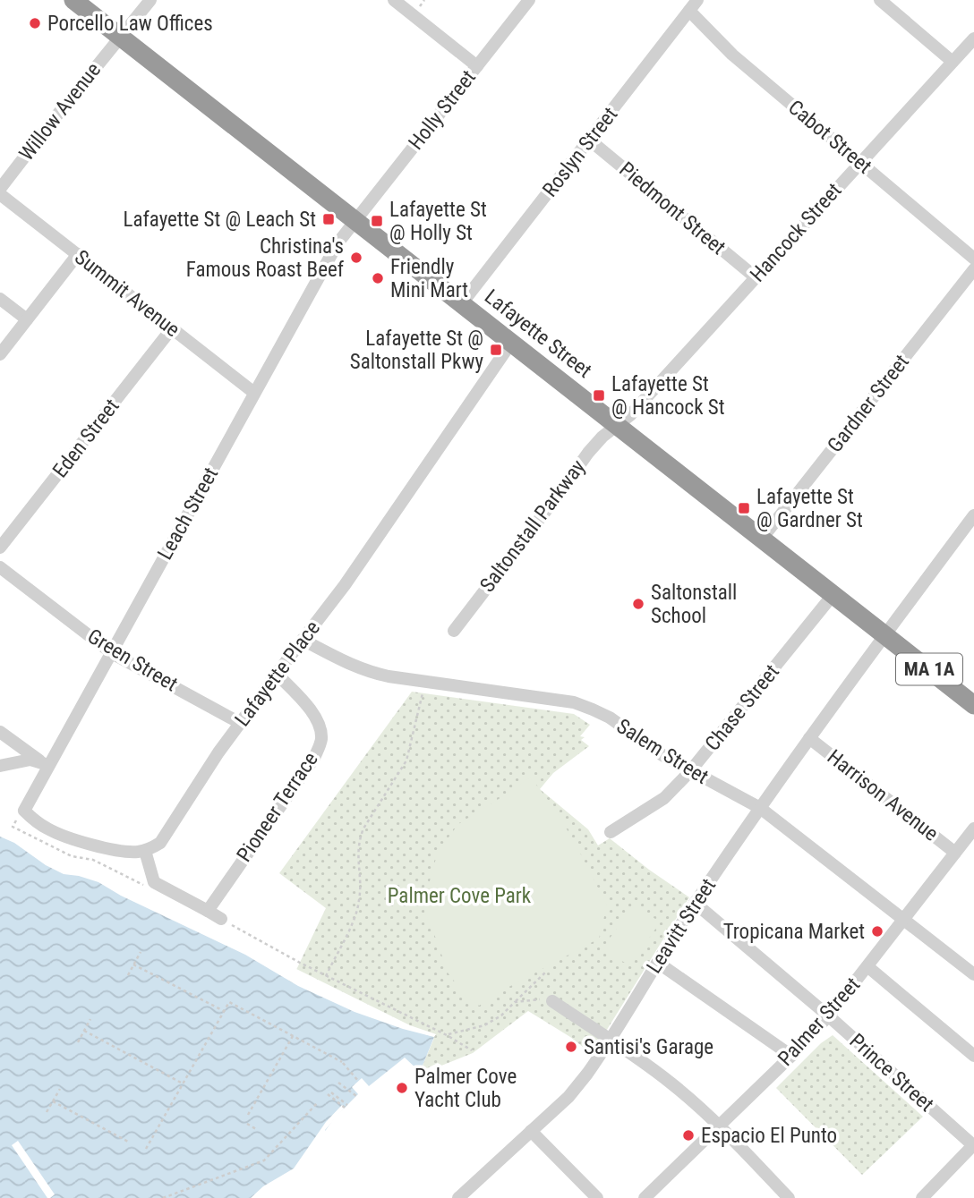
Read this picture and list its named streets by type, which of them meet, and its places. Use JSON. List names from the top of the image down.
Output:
{
  "streets": {
    "highway": ["Lafayette Street", "MA 1A"],
    "street": [
      "Holly Street",
      "Willow Avenue",
      "Cabot Street",
      "Roslyn Street",
      "Piedmont Street",
      "Hancock Street",
      "Summit Avenue",
      "Gardner Street",
      "Eden Street",
      "Leach Street",
      "Saltonstall Parkway",
      "Green Street",
      "Lafayette Place",
      "Chase Street",
      "Salem Street",
      "Harrison Avenue",
      "Pioneer Terrace",
      "Leavitt Street",
      "Palmer Street",
      "Prince Street"
    ]
  },
  "crossings": [
    ["Holly Street", "Lafayette Street"],
    ["Holly Street", "Leach Street"],
    ["Willow Avenue", "Lafayette Street"],
    ["Cabot Street", "Roslyn Street"],
    ["Cabot Street", "Hancock Street"],
    ["Roslyn Street", "Piedmont Street"],
    ["Roslyn Street", "Lafayette Street"],
    ["Piedmont Street", "Hancock Street"],
    ["Hancock Street", "Lafayette Street"],
    ["Hancock Street", "Saltonstall Parkway"],
    ["Summit Avenue", "Eden Street"],
    ["Summit Avenue", "Leach Street"],
    ["Lafayette Street", "Gardner Street"],
    ["Lafayette Street", "Leach Street"],
    ["Lafayette Street", "Saltonstall Parkway"],
    ["Lafayette Street", "Lafayette Place"],
    ["Lafayette Street", "Chase Street"],
    ["Lafayette Street", "Leavitt Street"],
    ["Leach Street", "Green Street"],
    ["Green Street", "Lafayette Place"],
    ["Lafayette Place", "Salem Street"],
    ["Lafayette Place", "Pioneer Terrace"],
    ["Chase Street", "Salem Street"],
    ["Salem Street", "Leavitt Street"],
    ["Salem Street", "Palmer Street"],
    ["Harrison Avenue", "Leavitt Street"],
    ["Harrison Avenue", "Palmer Street"],
    ["Leavitt Street", "Prince Street"],
    ["Palmer Street", "Prince Street"]
  ],
  "parks": ["Palmer Cove Park"],
  "places": {
    "other": [
      "Porcello Law Offices",
      "Christina's Famous Roast Beef",
      "Friendly Mini Mart",
      "Saltonstall School",
      "Tropicana Market",
      "Santisi's Garage",
      "Palmer Cove Yacht Club",
      "Espacio El Punto"
    ],
    "transit": [
      "Lafayette St @ Leach St",
      "Lafayette St @ Holly St",
      "Lafayette St @ Saltonstall Pkwy",
      "Lafayette St @ Hancock St",
      "Lafayette St @ Gardner St"
    ]
  }
}
